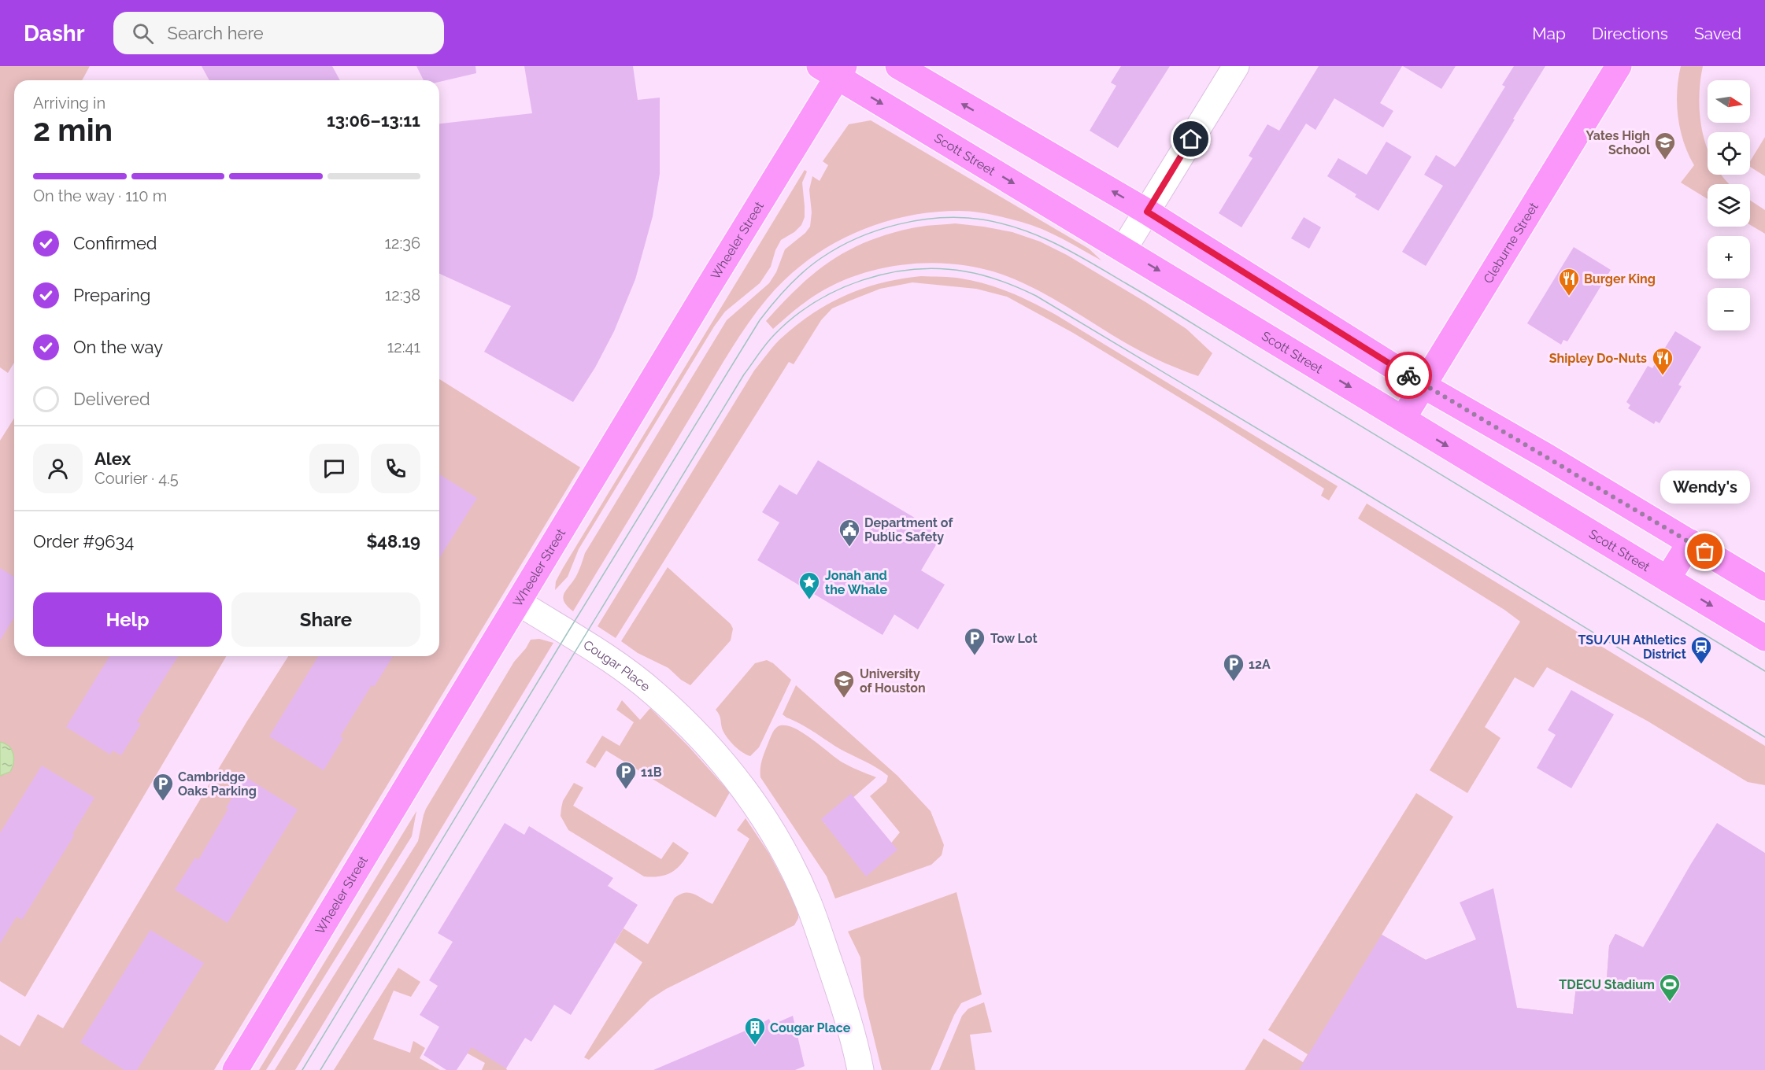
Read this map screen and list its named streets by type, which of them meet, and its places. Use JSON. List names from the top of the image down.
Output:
{
  "streets": {
    "main road": ["Scott Street", "Wheeler Street", "Cleburne Street"],
    "street": ["Cougar Place"]
  },
  "crossings": [
    ["Scott Street", "Wheeler Street"],
    ["Scott Street", "Cleburne Street"],
    ["Wheeler Street", "Cougar Place"]
  ],
  "places": {
    "school or university": ["Yates High School", "University of Houston"],
    "restaurant": ["Burger King", "Shipley Do-Nuts"],
    "public building": ["Department of Public Safety"],
    "other": ["Wendy's"],
    "place": ["Jonah and the Whale"],
    "parking": [
      "Tow Lot",
      "12A",
      "11B",
      "Cambridge Oaks Parking"
    ],
    "station": ["TSU/UH Athletics District"],
    "sports": ["TDECU Stadium"],
    "building": ["Cougar Place"]
  },
  "north": "right",
  "page": {
    "header": "Dashr",
    "search": "Search here",
    "nav": ["Map", "Directions", "Saved"],
    "map_buttons": ["+", "−"],
    "heading": ["2 min", "Arriving in", "13:06–13:11"],
    "panel": [
      "Alex",
      "Courier · 4.5",
      "Order #9634",
      "$48.19"
    ],
    "bar": "On the way · 110 m",
    "list": [
      ["Confirmed", "12:36"],
      ["Preparing", "12:38"],
      ["On the way", "12:41"],
      "Delivered"
    ],
    "bubble": "Wendy's",
    "buttons": ["Help", "Share"]
  }
}
